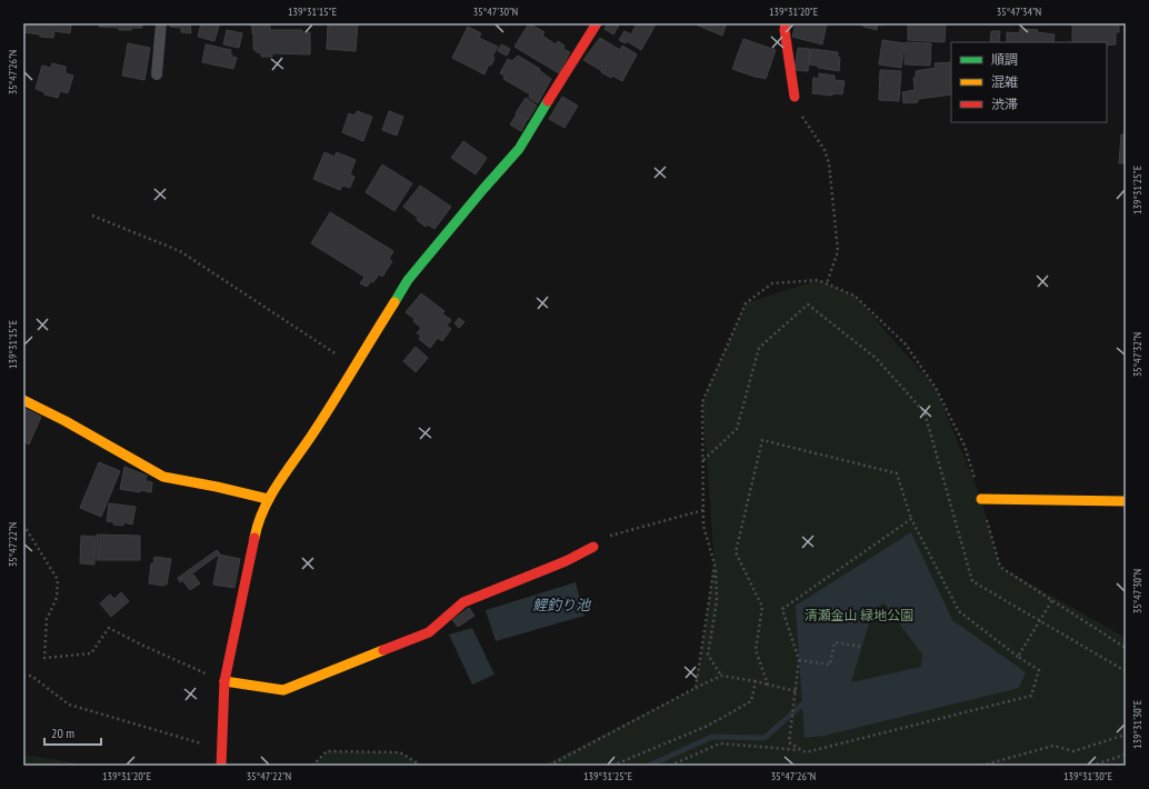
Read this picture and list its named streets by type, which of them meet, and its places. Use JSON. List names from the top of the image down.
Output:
{
  "water": ["鯉釣り池"],
  "parks": ["清瀬金山 緑地公園"],
  "legend": ["順調", "混雑", "渋滞"],
  "scale_bar": "20 m",
  "coordinates": [
    "139°31'15\"E",
    "35°47'30\"N",
    "139°31'20\"E",
    "35°47'34\"N",
    "35°47'26\"N",
    "139°31'25\"E",
    "35°47'32\"N",
    "35°47'22\"N",
    "139°31'30\"E"
  ]
}
